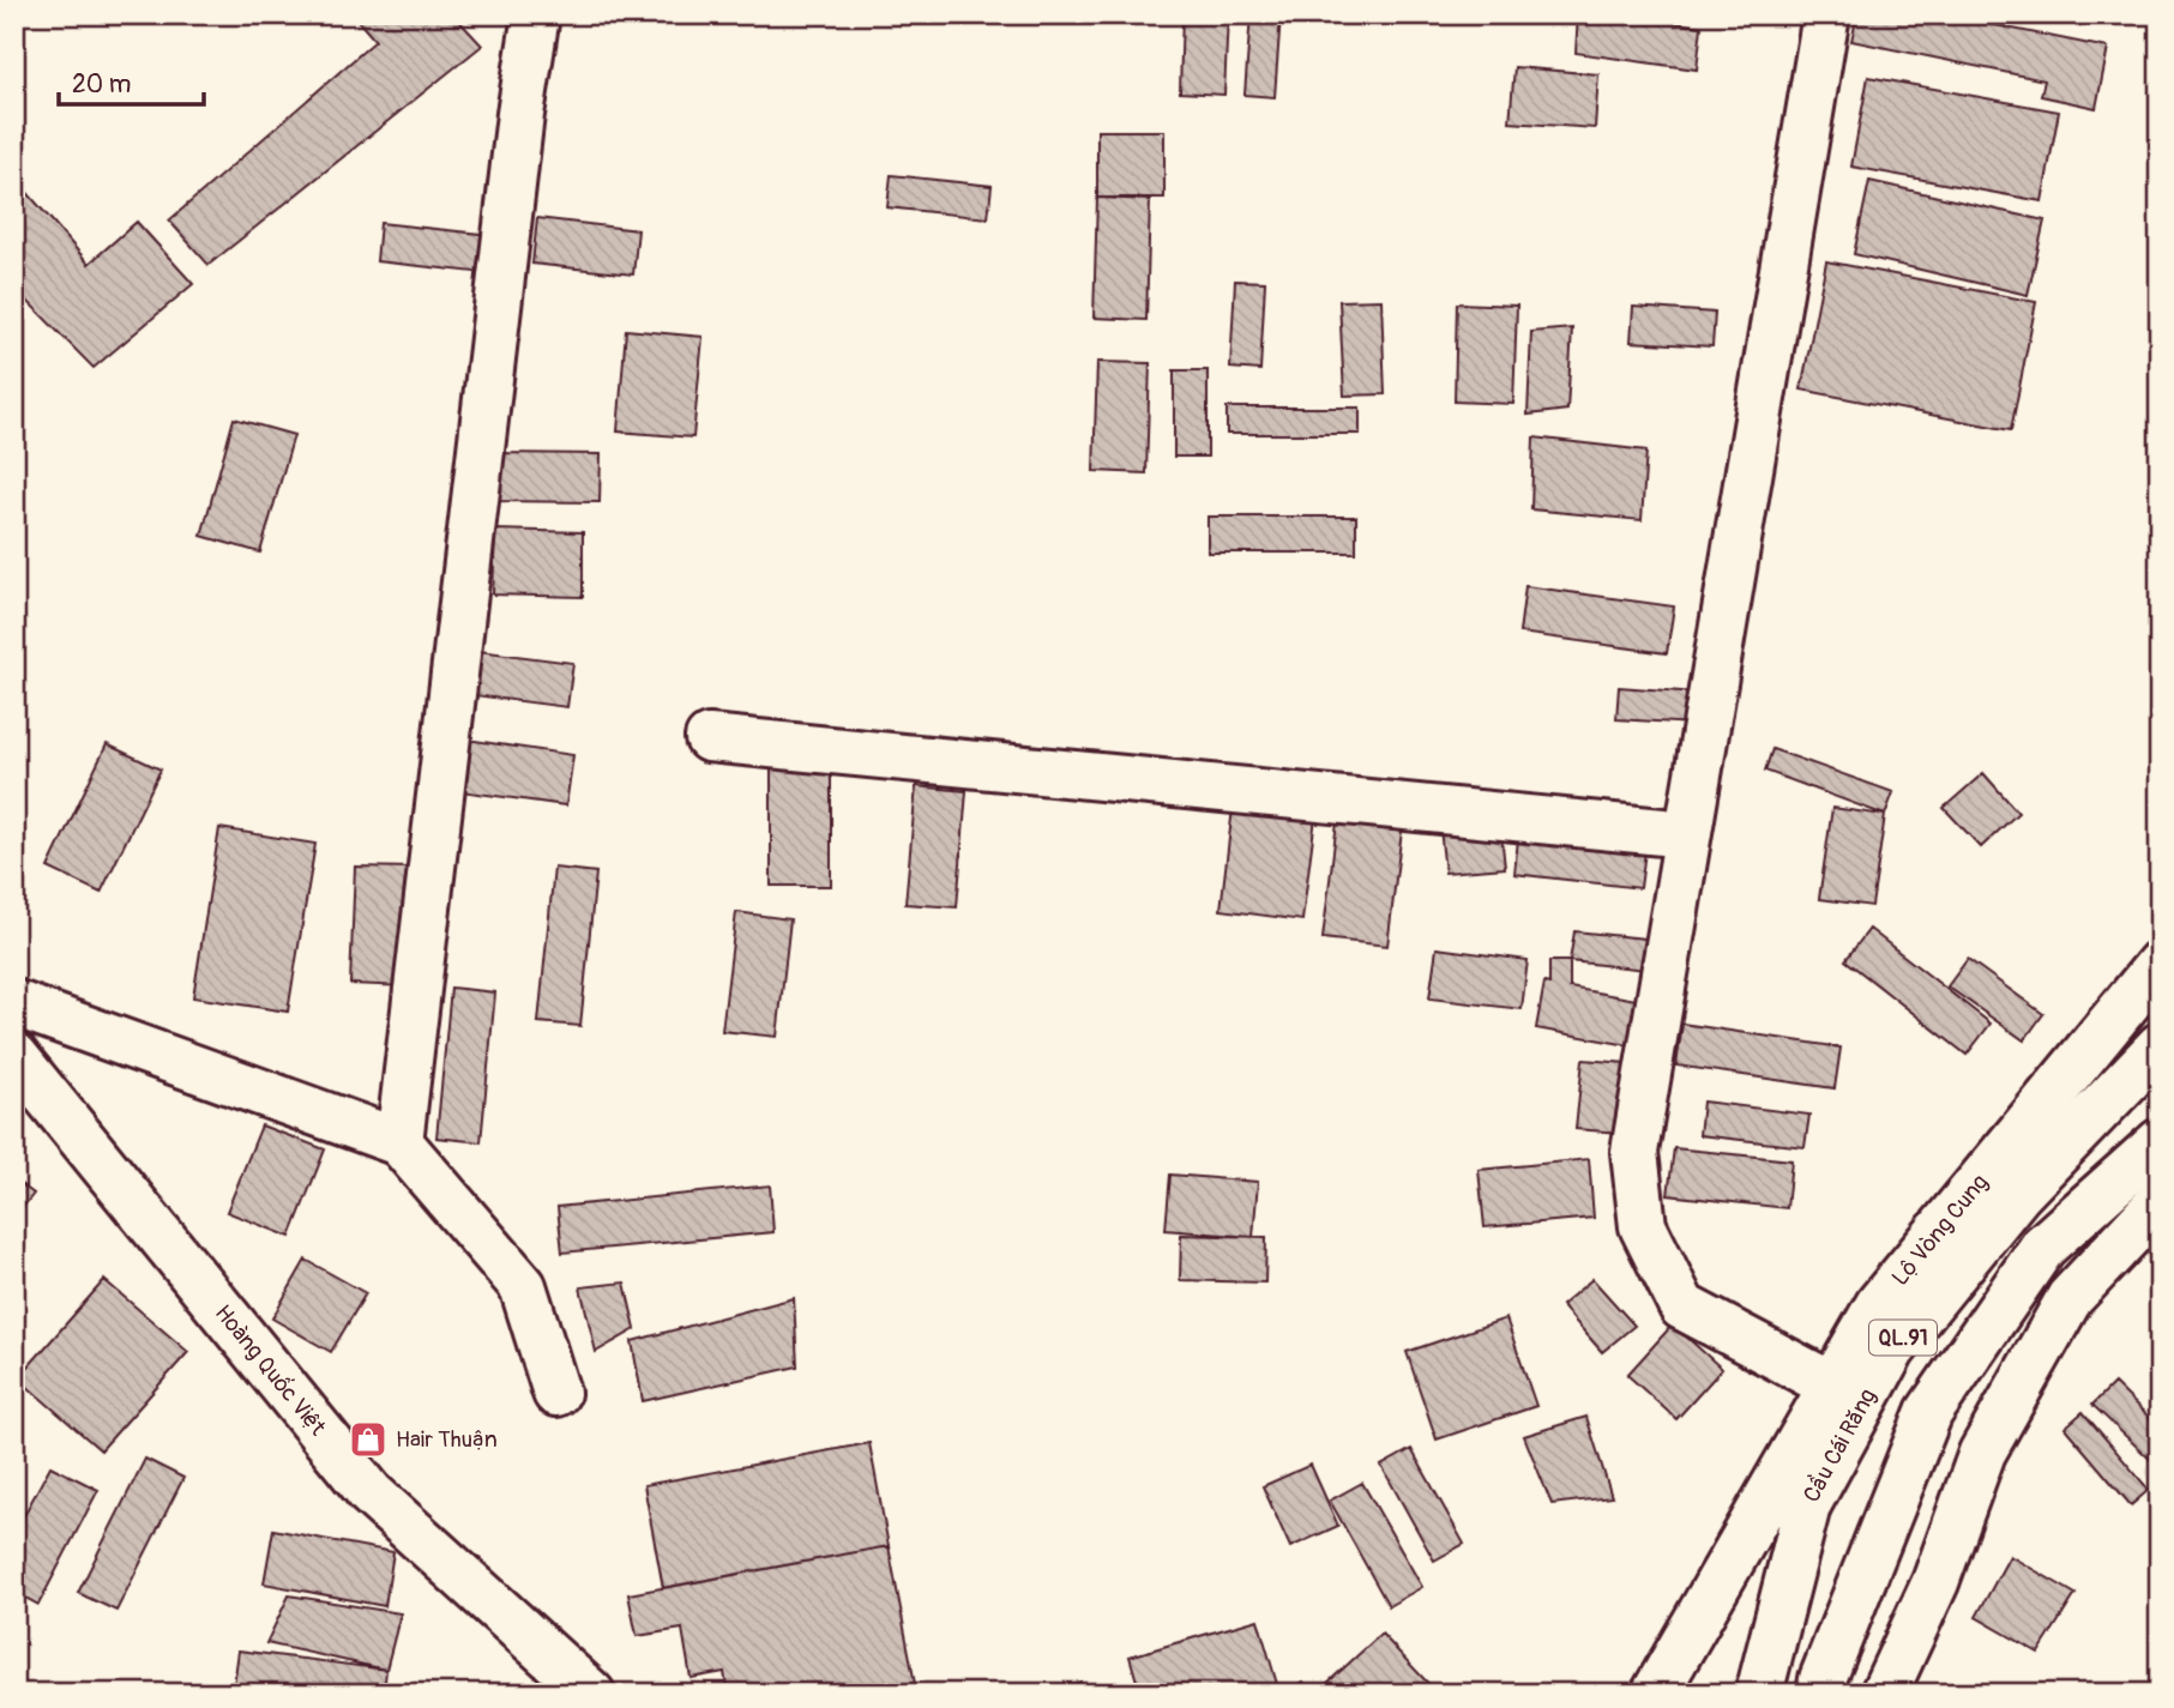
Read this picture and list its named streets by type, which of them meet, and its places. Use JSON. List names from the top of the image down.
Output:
{
  "streets": {
    "main road": [
      "Lộ Vòng Cung",
      "QL.91",
      "Hoàng Quốc Việt",
      "Cầu Cái Răng"
    ]
  },
  "places": {
    "shop": ["Hair Thuận"]
  },
  "scale_bar": "20 m"
}
